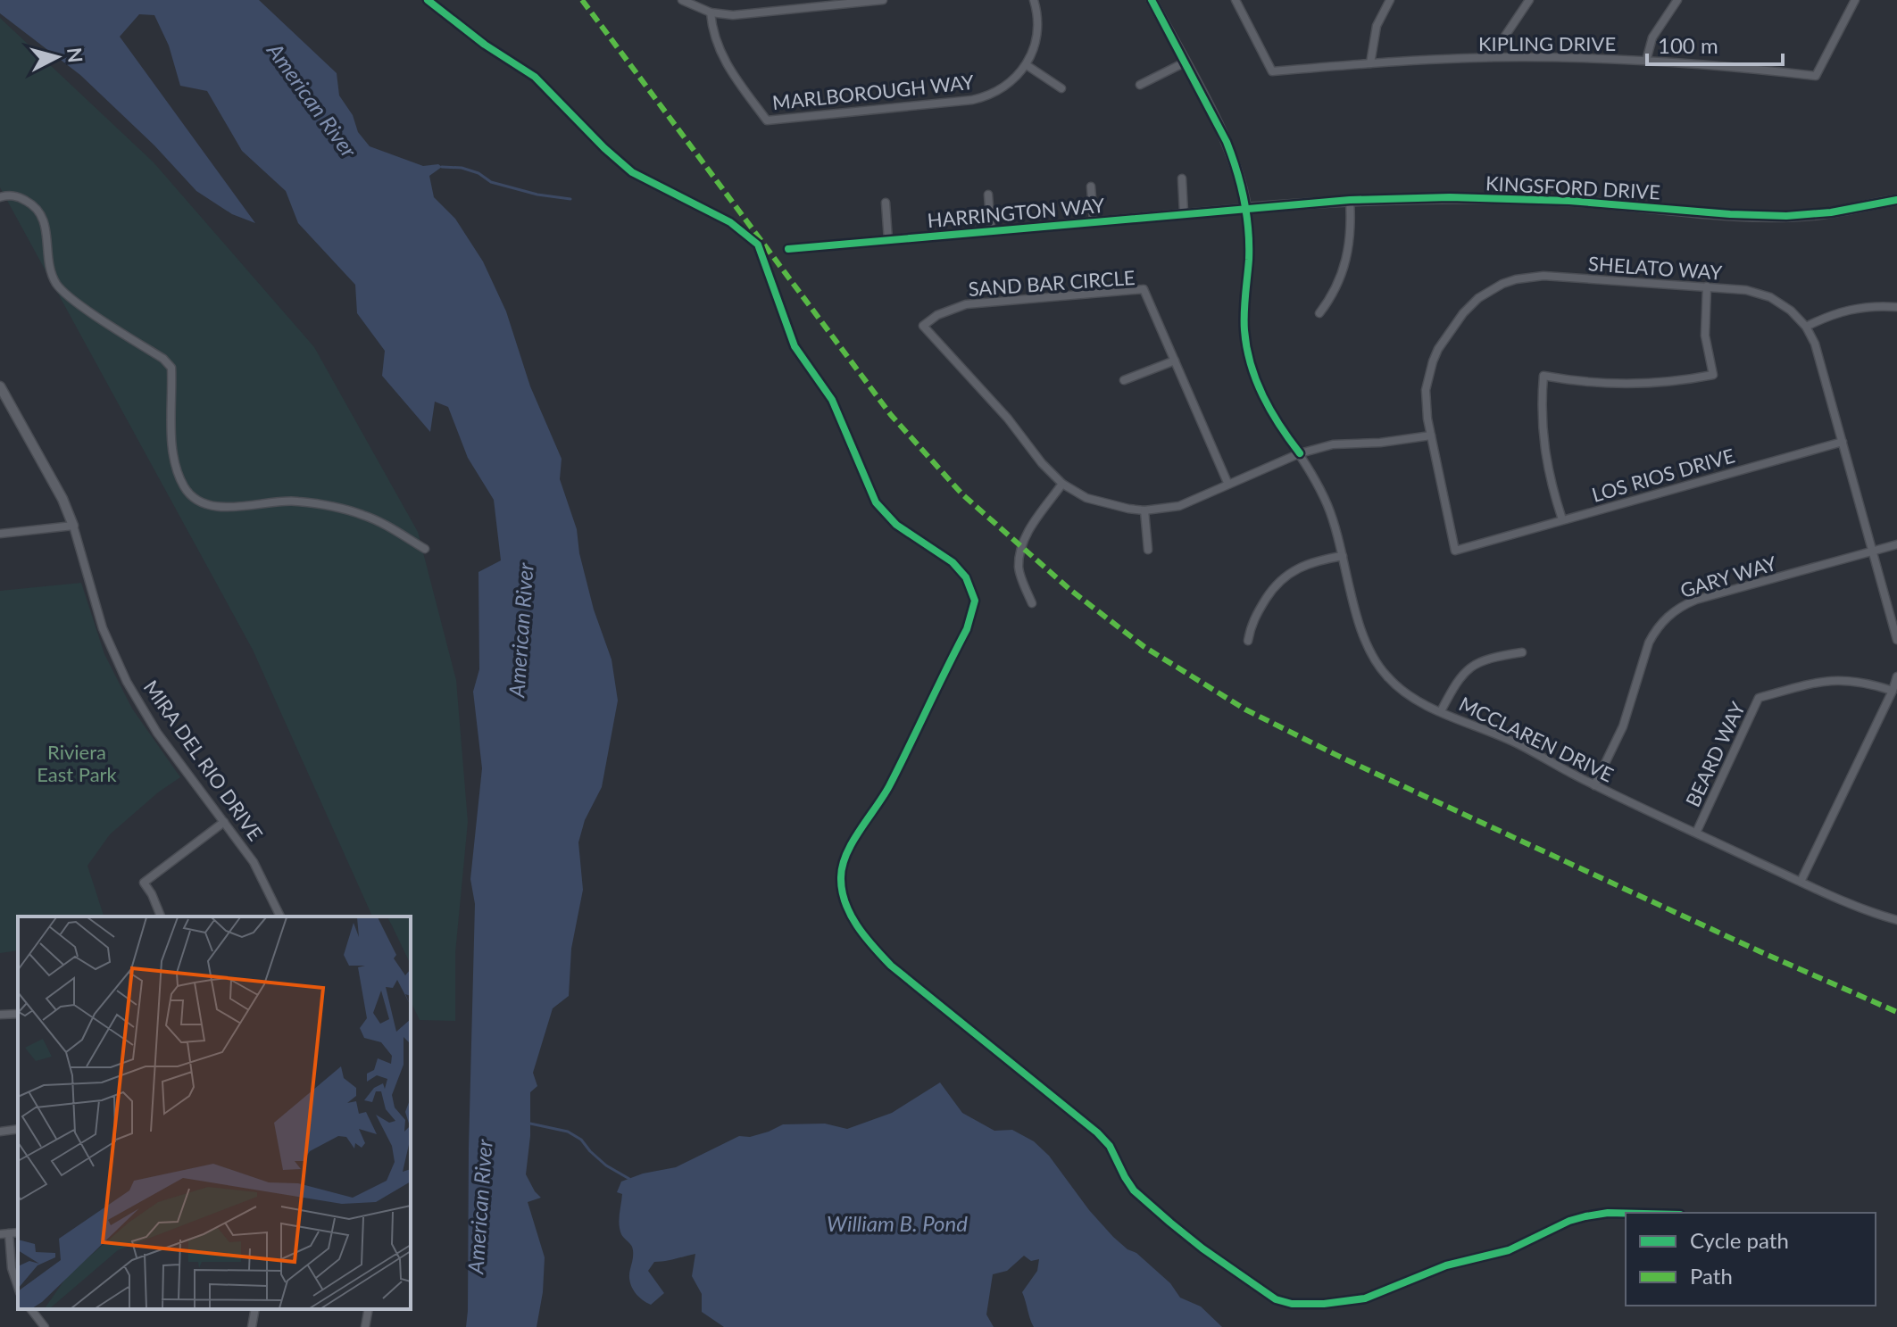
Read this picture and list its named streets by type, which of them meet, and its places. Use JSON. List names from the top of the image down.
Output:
{
  "streets": {
    "street": [
      "KIPLING DRIVE",
      "MARLBOROUGH WAY",
      "KINGSFORD DRIVE",
      "HARRINGTON WAY",
      "SHELATO WAY",
      "SAND BAR CIRCLE",
      "LOS RIOS DRIVE",
      "GARY WAY",
      "MCCLAREN DRIVE",
      "BEARD WAY",
      "MIRA DEL RIO DRIVE"
    ]
  },
  "crossings": [
    ["KINGSFORD DRIVE", "HARRINGTON WAY"],
    ["KINGSFORD DRIVE", "MCCLAREN DRIVE"],
    ["HARRINGTON WAY", "MCCLAREN DRIVE"],
    ["SHELATO WAY", "LOS RIOS DRIVE"],
    ["SHELATO WAY", "GARY WAY"],
    ["GARY WAY", "MCCLAREN DRIVE"],
    ["MCCLAREN DRIVE", "BEARD WAY"]
  ],
  "water": ["American River", "William B. Pond"],
  "parks": ["Riviera East Park"],
  "legend": ["Cycle path", "Path"],
  "scale_bar": "100 m",
  "north": "right"
}
